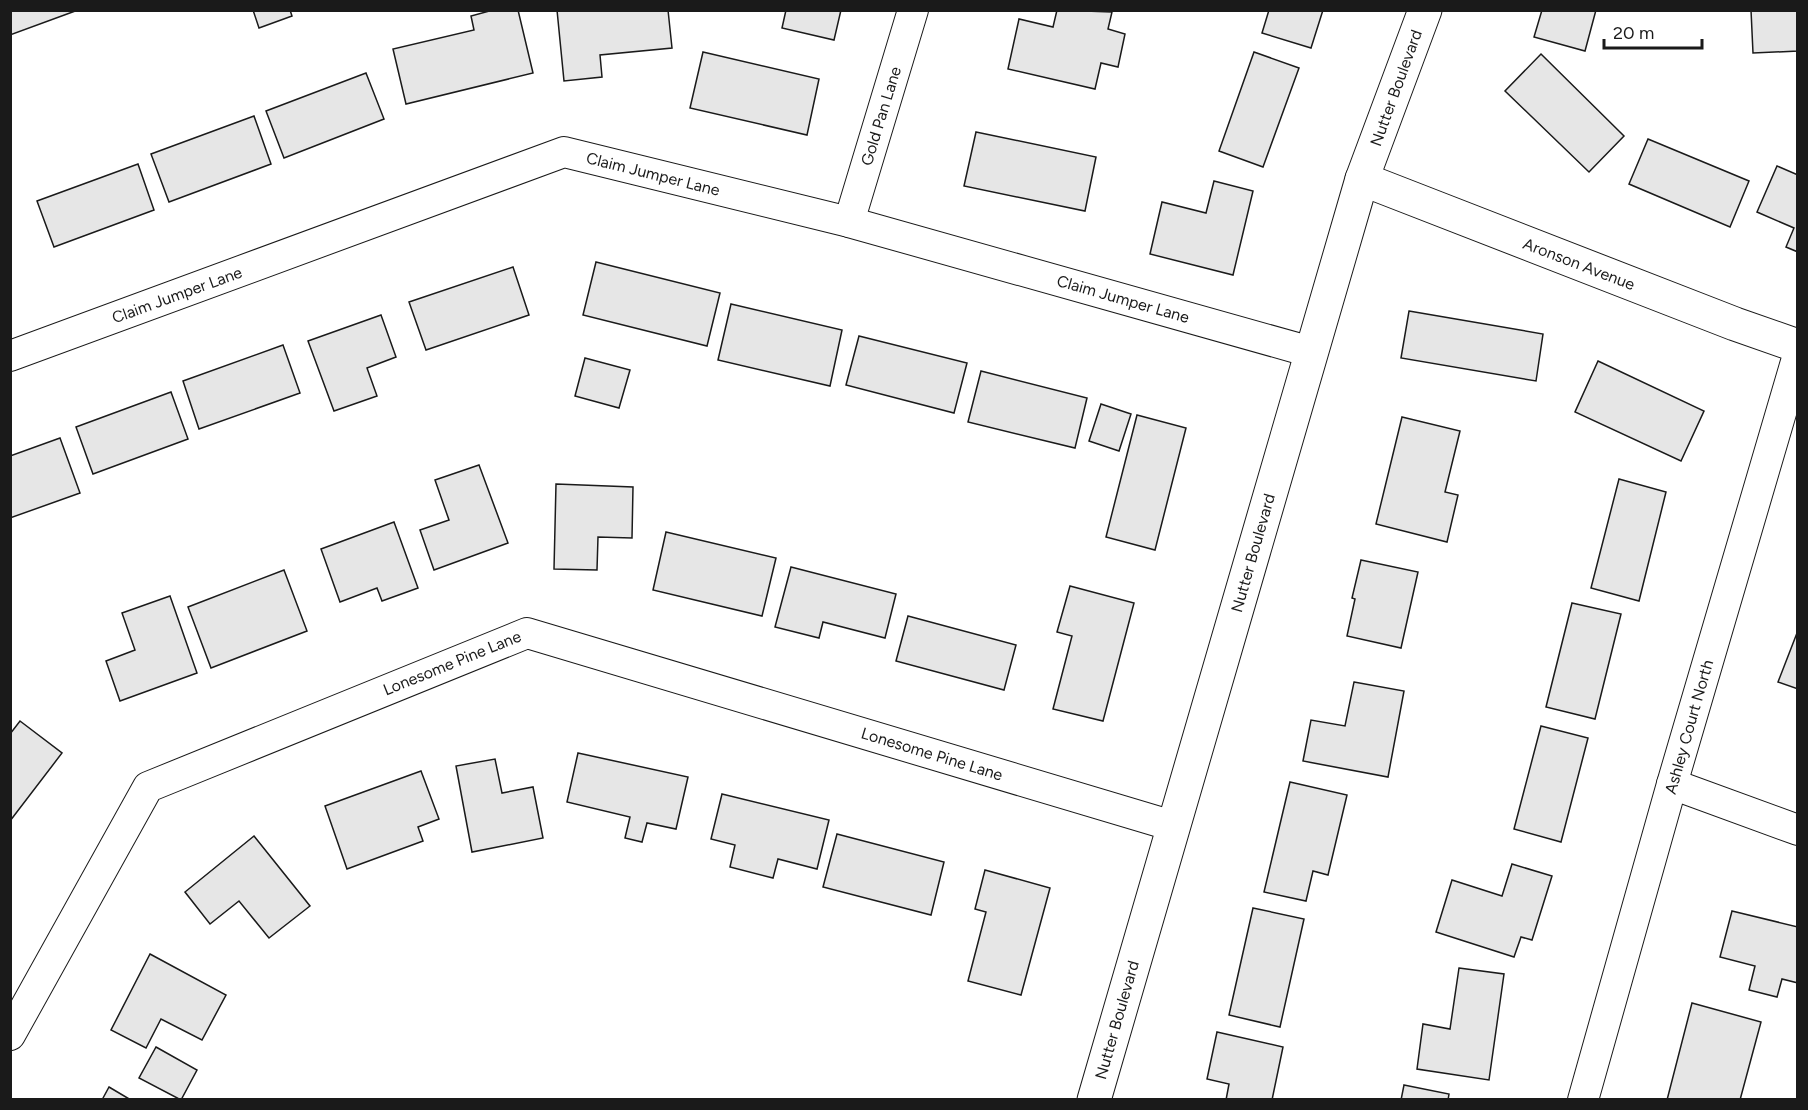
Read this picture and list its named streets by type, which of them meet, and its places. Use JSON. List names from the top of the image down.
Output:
{
  "streets": {
    "street": [
      "Nutter Boulevard",
      "Gold Pan Lane",
      "Claim Jumper Lane",
      "Aronson Avenue",
      "Lonesome Pine Lane",
      "Ashley Court North"
    ]
  },
  "crossings": [
    ["Nutter Boulevard", "Claim Jumper Lane"],
    ["Nutter Boulevard", "Aronson Avenue"],
    ["Nutter Boulevard", "Lonesome Pine Lane"],
    ["Gold Pan Lane", "Claim Jumper Lane"]
  ],
  "scale_bar": "20 m"
}
